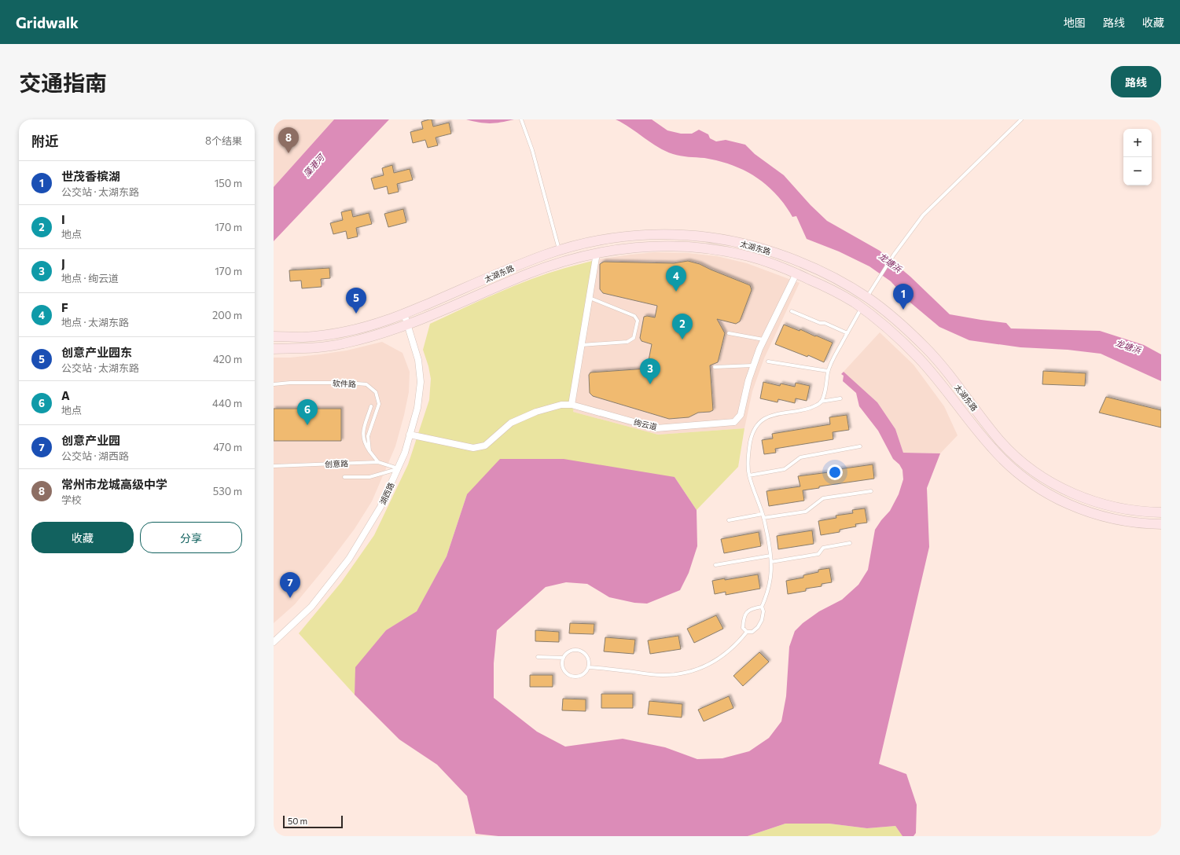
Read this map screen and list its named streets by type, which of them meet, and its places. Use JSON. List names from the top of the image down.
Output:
{
  "streets": {
    "main road": ["太湖东路"],
    "street": ["绚云道", "湖西路"],
    "lane": ["软件路", "创意路"]
  },
  "crossings": [
    ["太湖东路", "绚云道"],
    ["太湖东路", "湖西路"],
    ["绚云道", "湖西路"],
    ["创意路", "湖西路"]
  ],
  "water": ["藻港河", "龙塘浜"],
  "scale_bar": "50 m",
  "page": {
    "header": "Gridwalk",
    "nav": ["地图", "路线", "收藏"],
    "title": "交通指南",
    "buttons": [
      "路线",
      ["收藏", "分享"]
    ],
    "heading": ["附近", "8个结果"],
    "pins": [
      "8",
      "4",
      "1",
      "5",
      "2",
      "3",
      "6",
      "7"
    ],
    "map_buttons": ["+", "−"],
    "list": [
      {
        "mark": "1",
        "name": "世茂香槟湖",
        "note": "公交站 · 太湖东路",
        "value": "150 m"
      },
      {
        "mark": "2",
        "name": "I",
        "note": "地点",
        "value": "170 m"
      },
      {
        "mark": "3",
        "name": "J",
        "note": "地点 · 绚云道",
        "value": "170 m"
      },
      {
        "mark": "4",
        "name": "F",
        "note": "地点 · 太湖东路",
        "value": "200 m"
      },
      {
        "mark": "5",
        "name": "创意产业园东",
        "note": "公交站 · 太湖东路",
        "value": "420 m"
      },
      {
        "mark": "6",
        "name": "A",
        "note": "地点",
        "value": "440 m"
      },
      {
        "mark": "7",
        "name": "创意产业园",
        "note": "公交站 · 湖西路",
        "value": "470 m"
      },
      {
        "mark": "8",
        "name": "常州市龙城高级中学",
        "note": "学校",
        "value": "530 m"
      }
    ],
    "scale": "50 m"
  }
}
